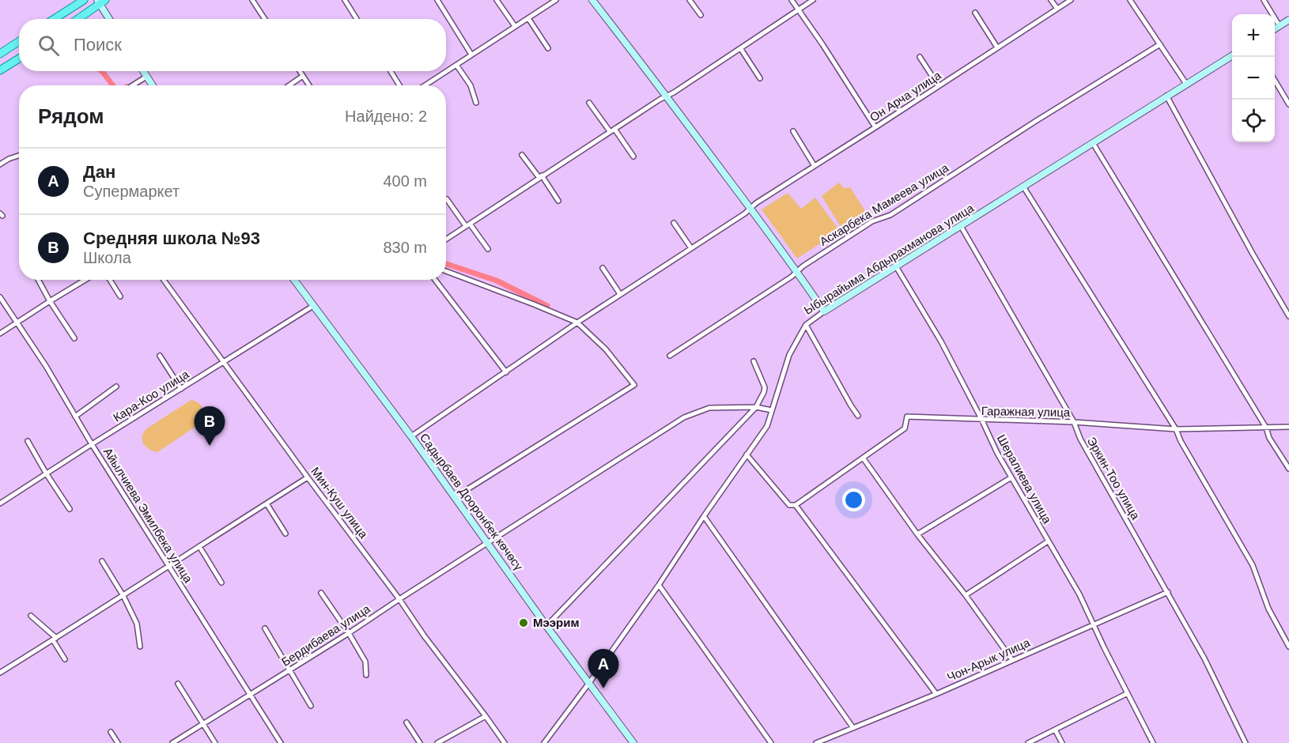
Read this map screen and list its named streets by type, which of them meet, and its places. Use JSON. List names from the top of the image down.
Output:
{
  "streets": {
    "street": [
      "Он Арча улица",
      "Аскарбека Мамеева улица",
      "Ыбырайыма Абдырахманова улица",
      "Кара-Коо улица",
      "Гаражная улица",
      "Эркин-Тоо улица",
      "Шералиева улица",
      "Садырбаев Дооронбек көчөсү",
      "Мин-Куш улица",
      "Айылчиева Эмилбека улица",
      "Бердибаева улица",
      "Чон-Арык улица"
    ]
  },
  "crossings": [
    ["Он Арча улица", "Садырбаев Дооронбек көчөсү"],
    ["Ыбырайыма Абдырахманова улица", "Эркин-Тоо улица"],
    ["Ыбырайыма Абдырахманова улица", "Шералиева улица"],
    ["Ыбырайыма Абдырахманова улица", "Садырбаев Дооронбек көчөсү"],
    ["Ыбырайыма Абдырахманова улица", "Бердибаева улица"],
    ["Кара-Коо улица", "Садырбаев Дооронбек көчөсү"],
    ["Кара-Коо улица", "Мин-Куш улица"],
    ["Кара-Коо улица", "Айылчиева Эмилбека улица"],
    ["Гаражная улица", "Эркин-Тоо улица"],
    ["Гаражная улица", "Шералиева улица"],
    ["Эркин-Тоо улица", "Чон-Арык улица"],
    ["Шералиева улица", "Чон-Арык улица"],
    ["Садырбаев Дооронбек көчөсү", "Бердибаева улица"],
    ["Мин-Куш улица", "Бердибаева улица"],
    ["Айылчиева Эмилбека улица", "Бердибаева улица"]
  ],
  "places": ["Мээрим"],
  "page": {
    "map_buttons": ["+", "−"],
    "search": "Поиск",
    "heading": ["Рядом", "Найдено: 2"],
    "list": [
      {
        "mark": "A",
        "name": "Дан",
        "note": "Супермаркет",
        "value": "400 m"
      },
      {
        "mark": "B",
        "name": "Средняя школа №93",
        "note": "Школа",
        "value": "830 m"
      }
    ],
    "pins": ["B", "A"]
  }
}
